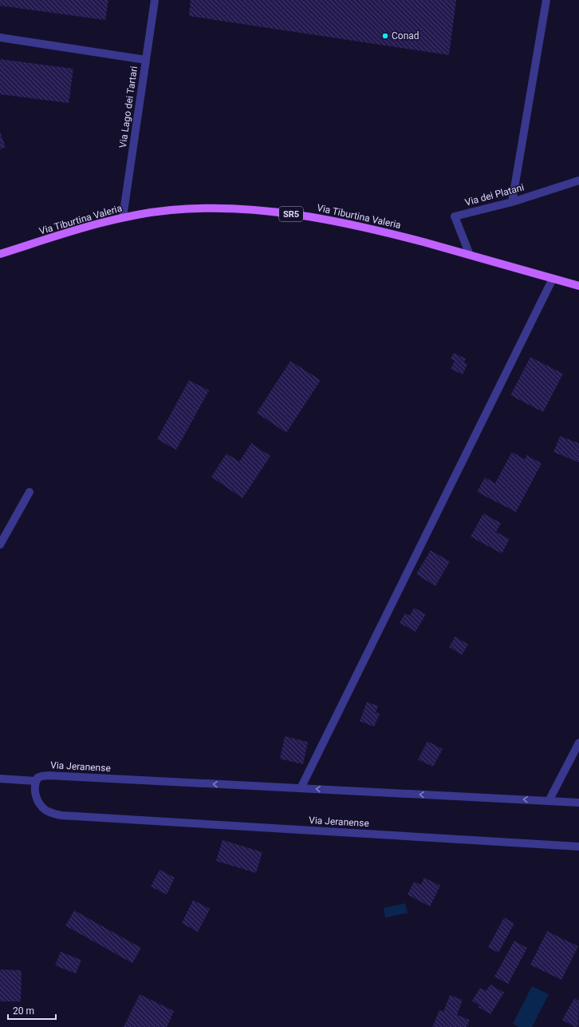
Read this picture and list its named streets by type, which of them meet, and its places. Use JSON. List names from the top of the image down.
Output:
{
  "streets": {
    "main road": ["SR5", "Via Tiburtina Valeria"],
    "street": ["Via Lago dei Tartari", "Via dei Platani", "Via Jeranense"]
  },
  "crossings": [
    ["Via Lago dei Tartari", "Via Tiburtina Valeria"],
    ["Via dei Platani", "Via Tiburtina Valeria"]
  ],
  "places": ["Conad"],
  "scale_bar": "20 m"
}
